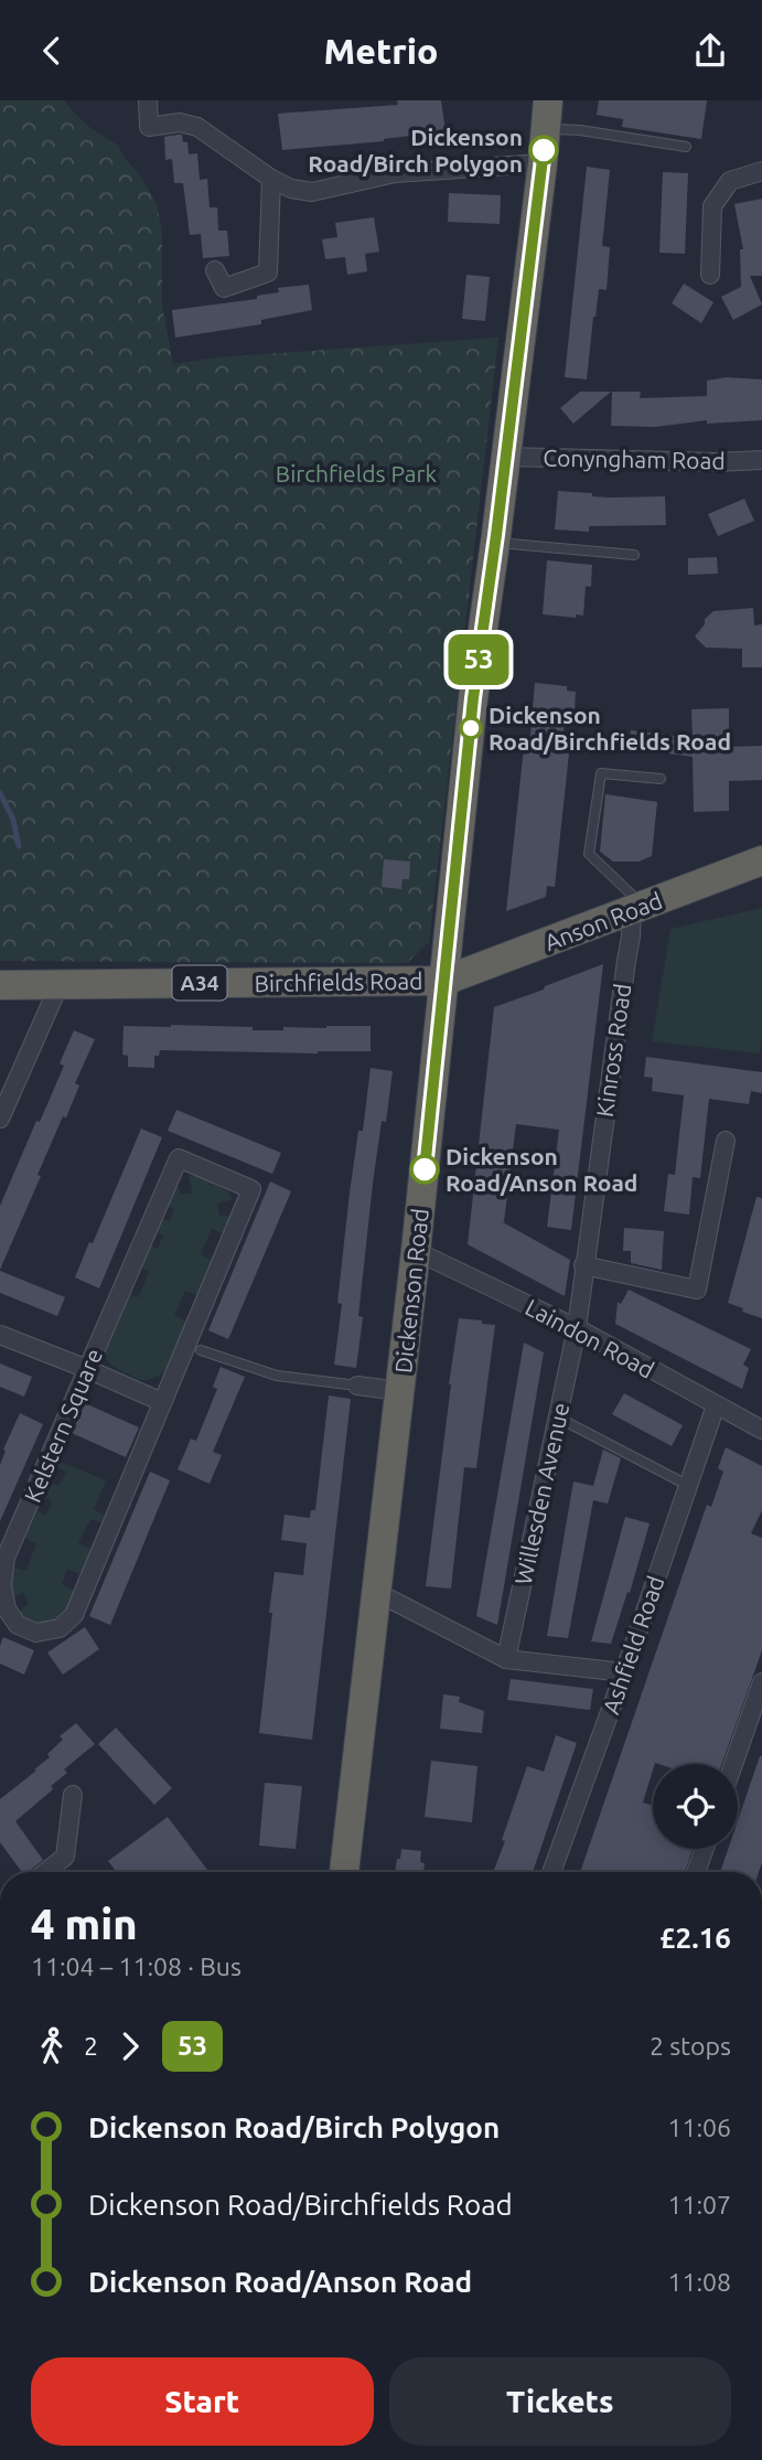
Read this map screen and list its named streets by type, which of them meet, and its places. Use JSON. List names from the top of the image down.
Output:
{
  "streets": {
    "highway": [
      "Anson Road",
      "Birchfields Road",
      "A34",
      "Dickenson Road"
    ],
    "street": [
      "Conyngham Road",
      "Kinross Road",
      "Laindon Road",
      "Kelstern Square",
      "Willesden Avenue",
      "Ashfield Road"
    ]
  },
  "crossings": [
    ["Conyngham Road", "Dickenson Road"],
    ["Anson Road", "Birchfields Road"],
    ["Anson Road", "Kinross Road"],
    ["Anson Road", "Dickenson Road"],
    ["Birchfields Road", "Dickenson Road"],
    ["Kinross Road", "Laindon Road"],
    ["Kinross Road", "Willesden Avenue"],
    ["Dickenson Road", "Laindon Road"],
    ["Laindon Road", "Willesden Avenue"],
    ["Laindon Road", "Ashfield Road"]
  ],
  "parks": ["Birchfields Park"],
  "places": ["Dickenson Road/Birch Polygon", "Dickenson Road/Birchfields Road", "Dickenson Road/Anson Road"],
  "lines": ["bus line 53"],
  "page": {
    "header": "Metrio",
    "on_map": "53",
    "heading": ["4 min", "11:04 – 11:08 · Bus", "£2.16"],
    "legs": ["2", "53", "2 stops"],
    "list": [
      {
        "name": "Dickenson Road/Birch Polygon",
        "value": "11:06"
      },
      {
        "name": "Dickenson Road/Birchfields Road",
        "value": "11:07"
      },
      {
        "name": "Dickenson Road/Anson Road",
        "value": "11:08"
      }
    ],
    "buttons": ["Start", "Tickets"]
  }
}
